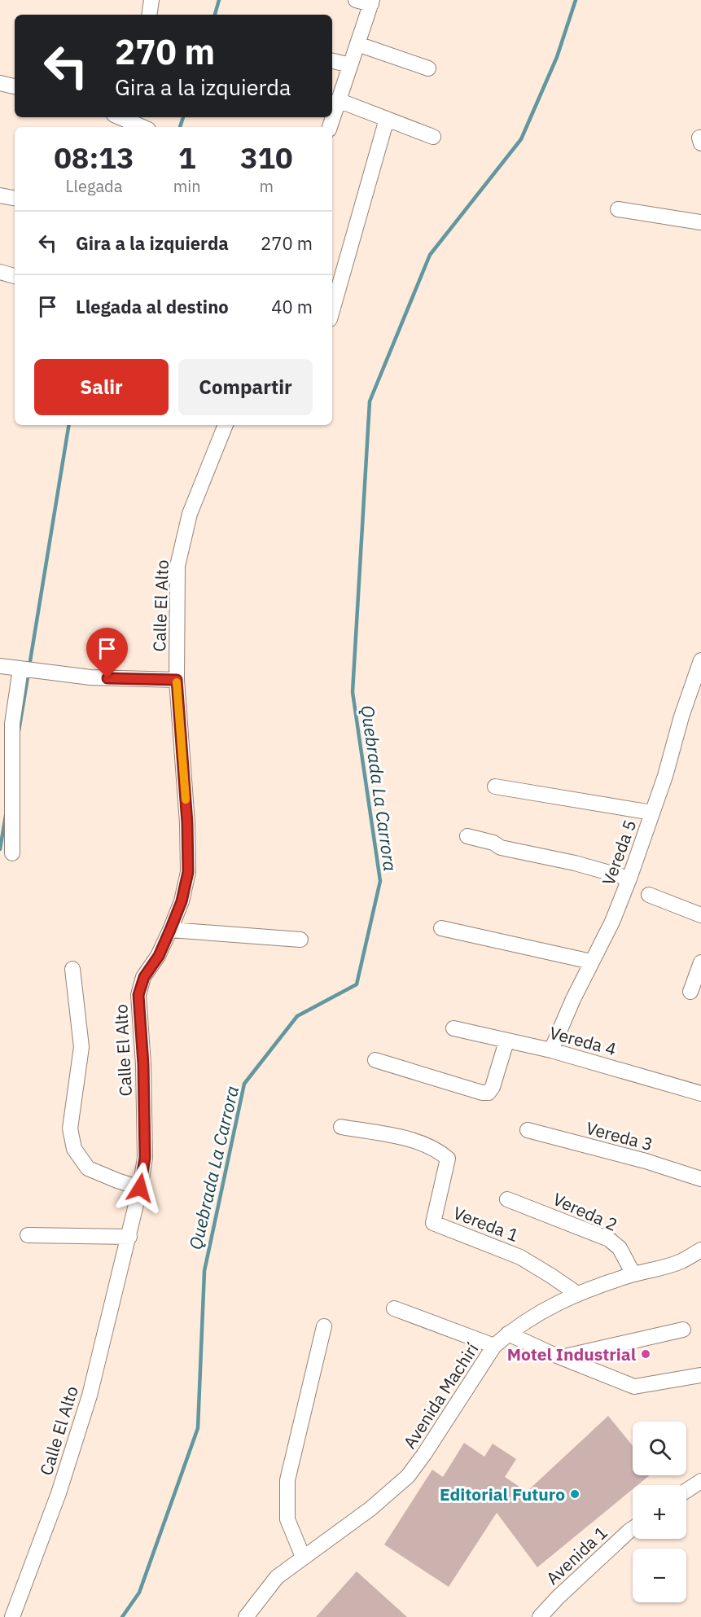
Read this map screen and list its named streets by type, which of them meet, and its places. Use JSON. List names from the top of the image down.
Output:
{
  "streets": {
    "street": [
      "Calle El Alto",
      "Vereda 5",
      "Vereda 4",
      "Vereda 3",
      "Vereda 2",
      "Vereda 1",
      "Avenida Machirí",
      "Avenida 1"
    ]
  },
  "crossings": [
    ["Vereda 5", "Vereda 4"],
    ["Vereda 2", "Avenida Machirí"],
    ["Vereda 1", "Avenida Machirí"]
  ],
  "water": ["Quebrada La Carrora"],
  "places": ["Motel Industrial", "Editorial Futuro"],
  "page": {
    "turn": ["270 m", "Gira a la izquierda"],
    "eta": [
      "08:13",
      "Llegada",
      "1",
      "min",
      "310",
      "m"
    ],
    "list": [
      {
        "name": "Gira a la izquierda",
        "value": "270 m"
      },
      {
        "name": "Llegada al destino",
        "value": "40 m"
      }
    ],
    "buttons": ["Salir", "Compartir"],
    "map_buttons": ["+", "−"]
  }
}
